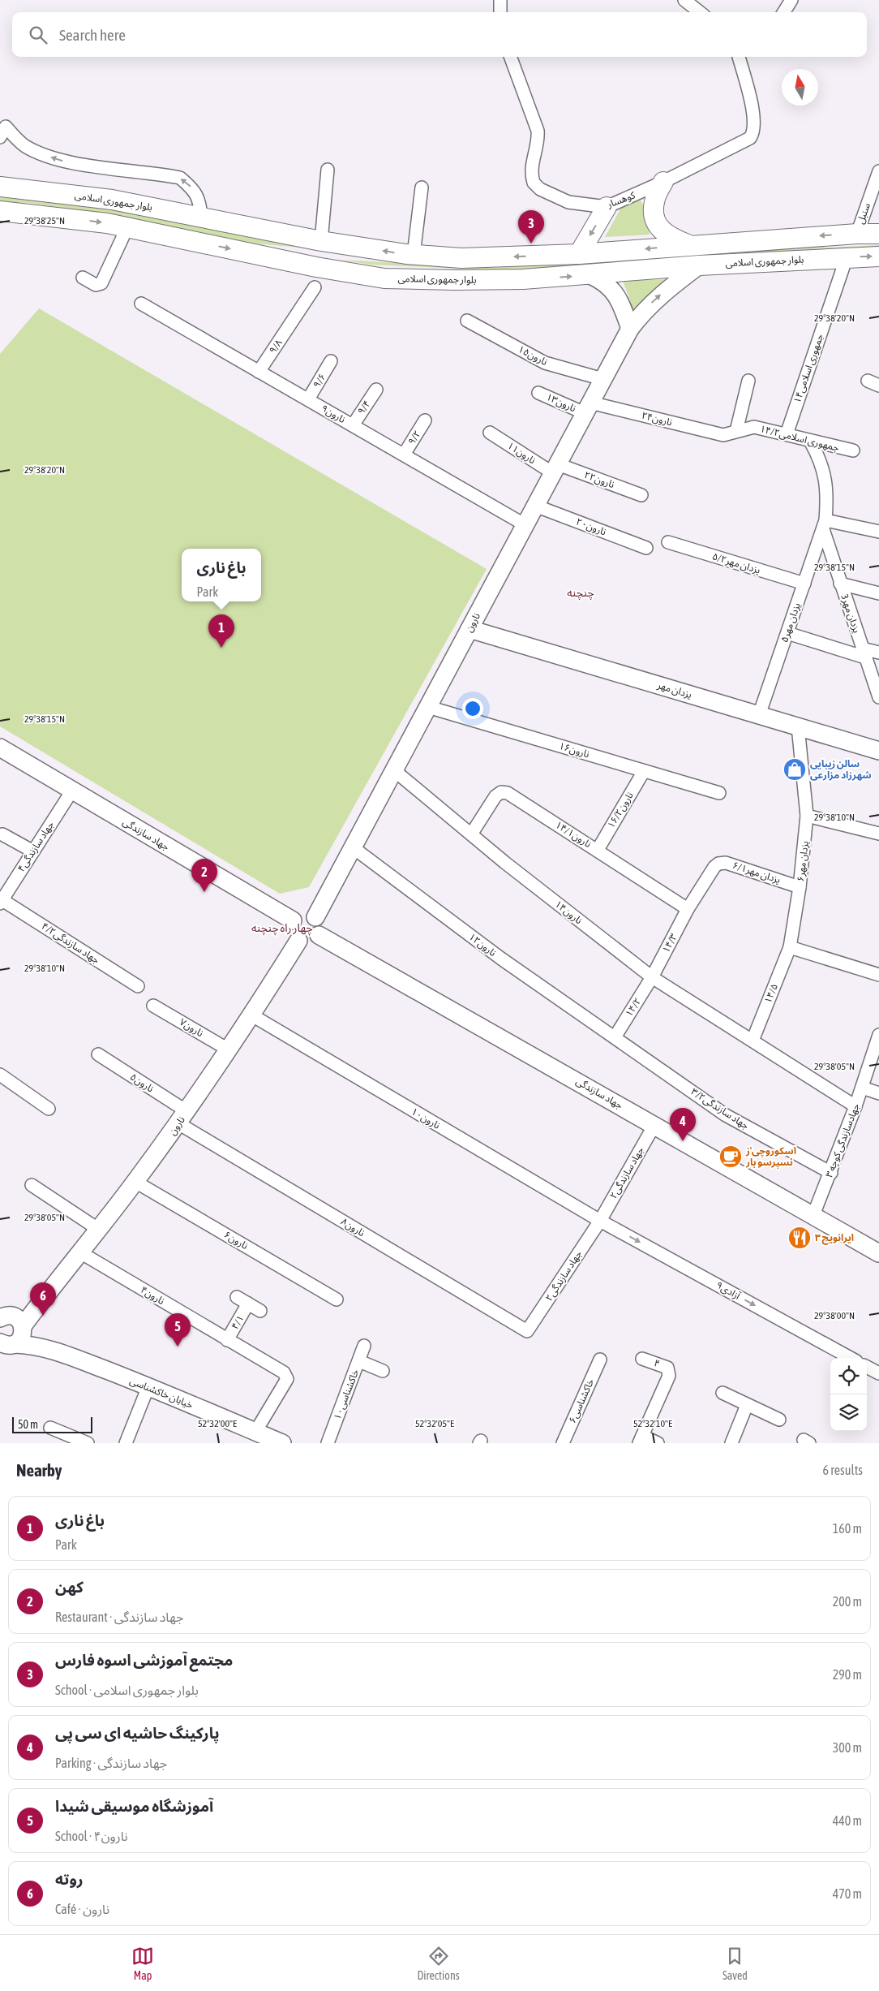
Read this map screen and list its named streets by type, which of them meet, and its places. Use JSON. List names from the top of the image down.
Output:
{
  "streets": {
    "main road": ["بلوار جمهوری اسلامی"],
    "street": [
      "کوهسار",
      "سنبل",
      "۹/۸",
      "نارون۱۵",
      "جمهوری اسلامی۱۴",
      "۹/۶",
      "نارون۱۳",
      "۹/۴",
      "نارون۹",
      "نارون۲۴",
      "۹/۲",
      "۱۴/۲جمهوری اسلامی",
      "نارون۱۱",
      "نارون۲۲",
      "نارون۲۰",
      "۵/۲یزدان مهر",
      "3یزدان مهر",
      "نارون",
      "یزدان مهر۵",
      "یزدان مهر",
      "نارون۱۶",
      "۱۶/۲نارون",
      "جهاد سازندگی",
      "۱۴/۱نارون",
      "جهاد سازندگی۴",
      "یزدان مهر۶",
      "۶/۱یزدان مهر",
      "نارون۱۴",
      "۴/۲جهاد سازندگی",
      "۱۴/۳",
      "نارون۱۲",
      "۱۴/۵",
      "۱۴/۲",
      "نارون۷",
      "نارون۵",
      "۳/۲جهاد سازندگی",
      "نارون۱۰",
      "جهادسازندگی کوچه ۳",
      "جهاد سازندگی۲",
      "نارون۸",
      "نارون۶",
      "۲جهاد سازندگی",
      "آزادی۹",
      "نارون۴",
      "۴/۱",
      "۴",
      "خیابان خاکشناسی",
      "خاکشناسی۱۰",
      "خاکشناسی۶"
    ]
  },
  "crossings": [
    ["بلوار جمهوری اسلامی", "سنبل"],
    ["بلوار جمهوری اسلامی", "جمهوری اسلامی۱۴"],
    ["بلوار جمهوری اسلامی", "نارون"],
    ["۹/۸", "نارون۹"],
    ["نارون۱۵", "نارون"],
    ["جمهوری اسلامی۱۴", "۱۴/۲جمهوری اسلامی"],
    ["۹/۶", "نارون۹"],
    ["نارون۱۳", "نارون۲۴"],
    ["نارون۱۳", "نارون"],
    ["۹/۴", "نارون۹"],
    ["نارون۹", "۹/۲"],
    ["نارون۹", "نارون"],
    ["نارون۲۴", "۱۴/۲جمهوری اسلامی"],
    ["نارون۲۴", "نارون"],
    ["نارون۱۱", "نارون۲۲"],
    ["نارون۱۱", "نارون"],
    ["نارون۲۲", "نارون"],
    ["نارون۲۰", "نارون"],
    ["۵/۲یزدان مهر", "یزدان مهر۵"],
    ["3یزدان مهر", "یزدان مهر۵"],
    ["نارون", "یزدان مهر"],
    ["نارون", "نارون۱۶"],
    ["نارون", "جهاد سازندگی"],
    ["نارون", "نارون۱۴"],
    ["نارون", "نارون۱۲"],
    ["نارون", "نارون۷"],
    ["نارون", "نارون۵"],
    ["نارون", "نارون۱۰"],
    ["نارون", "نارون۸"],
    ["نارون", "نارون۶"],
    ["نارون", "نارون۴"],
    ["نارون", "خیابان خاکشناسی"],
    ["یزدان مهر۵", "یزدان مهر"],
    ["یزدان مهر", "یزدان مهر۶"],
    ["نارون۱۶", "۱۶/۲نارون"],
    ["۱۶/۲نارون", "۱۴/۱نارون"],
    ["جهاد سازندگی", "جهاد سازندگی۴"],
    ["جهاد سازندگی", "جهادسازندگی کوچه ۳"],
    ["جهاد سازندگی", "جهاد سازندگی۲"],
    ["۱۴/۱نارون", "۶/۱یزدان مهر"],
    ["۱۴/۱نارون", "نارون۱۴"],
    ["۱۴/۱نارون", "۱۴/۳"],
    ["جهاد سازندگی۴", "۴/۲جهاد سازندگی"],
    ["یزدان مهر۶", "۶/۱یزدان مهر"],
    ["یزدان مهر۶", "۱۴/۵"],
    ["۶/۱یزدان مهر", "۱۴/۳"],
    ["نارون۱۴", "۱۴/۳"],
    ["نارون۱۴", "۱۴/۵"],
    ["نارون۱۴", "۱۴/۲"],
    ["نارون۱۴", "جهادسازندگی کوچه ۳"],
    ["۱۴/۳", "۱۴/۲"],
    ["نارون۱۲", "۱۴/۲"],
    ["نارون۱۲", "۳/۲جهاد سازندگی"],
    ["۱۴/۲", "۳/۲جهاد سازندگی"],
    ["نارون۵", "نارون۸"],
    ["۳/۲جهاد سازندگی", "جهادسازندگی کوچه ۳"],
    ["نارون۱۰", "جهاد سازندگی۲"],
    ["نارون۱۰", "۲جهاد سازندگی"],
    ["نارون۱۰", "آزادی۹"],
    ["جهاد سازندگی۲", "۲جهاد سازندگی"],
    ["جهاد سازندگی۲", "آزادی۹"],
    ["نارون۸", "۲جهاد سازندگی"],
    ["۲جهاد سازندگی", "آزادی۹"],
    ["نارون۴", "۴/۱"],
    ["نارون۴", "خیابان خاکشناسی"]
  ],
  "one_way": ["آزادی۹"],
  "districts": ["چنچنه", "چهار راه چنچنه"],
  "places": {
    "shop": ["سالن زیبایی شهرزاد مزارعی"],
    "cafe": ["اسکوروچی'ز نسپرسو بار"],
    "restaurant": ["ایرانویچ ٣"]
  },
  "scale_bar": "50 m",
  "north": "top",
  "page": {
    "search": "Search here",
    "pins": [
      "3",
      "1",
      "2",
      "4",
      "6",
      "5"
    ],
    "popup": ["باغ ناری", "Park"],
    "scale": "50 m",
    "heading": ["Nearby", "6 results"],
    "list": [
      {
        "mark": "1",
        "name": "باغ ناری",
        "note": "Park",
        "value": "160 m"
      },
      {
        "mark": "2",
        "name": "کهن",
        "note": "Restaurant · جهاد سازندگی",
        "value": "200 m"
      },
      {
        "mark": "3",
        "name": "مجتمع آموزشی اسوه فارس",
        "note": "School · بلوار جمهوری اسلامی",
        "value": "290 m"
      },
      {
        "mark": "4",
        "name": "پارکینگ حاشیه ای سی پی",
        "note": "Parking · جهاد سازندگی",
        "value": "300 m"
      },
      {
        "mark": "5",
        "name": "آموزشگاه موسیقی شیدا",
        "note": "School · نارون۴",
        "value": "440 m"
      },
      {
        "mark": "6",
        "name": "روته",
        "note": "Café · نارون",
        "value": "470 m"
      }
    ],
    "nav": ["Map", "Directions", "Saved"]
  },
  "coordinates": [
    "29°38'25\"N",
    "29°38'20\"N",
    "29°38'15\"N",
    "29°38'10\"N",
    "29°38'05\"N",
    "29°38'00\"N",
    "52°32'00\"E",
    "52°32'05\"E",
    "52°32'10\"E"
  ]
}
